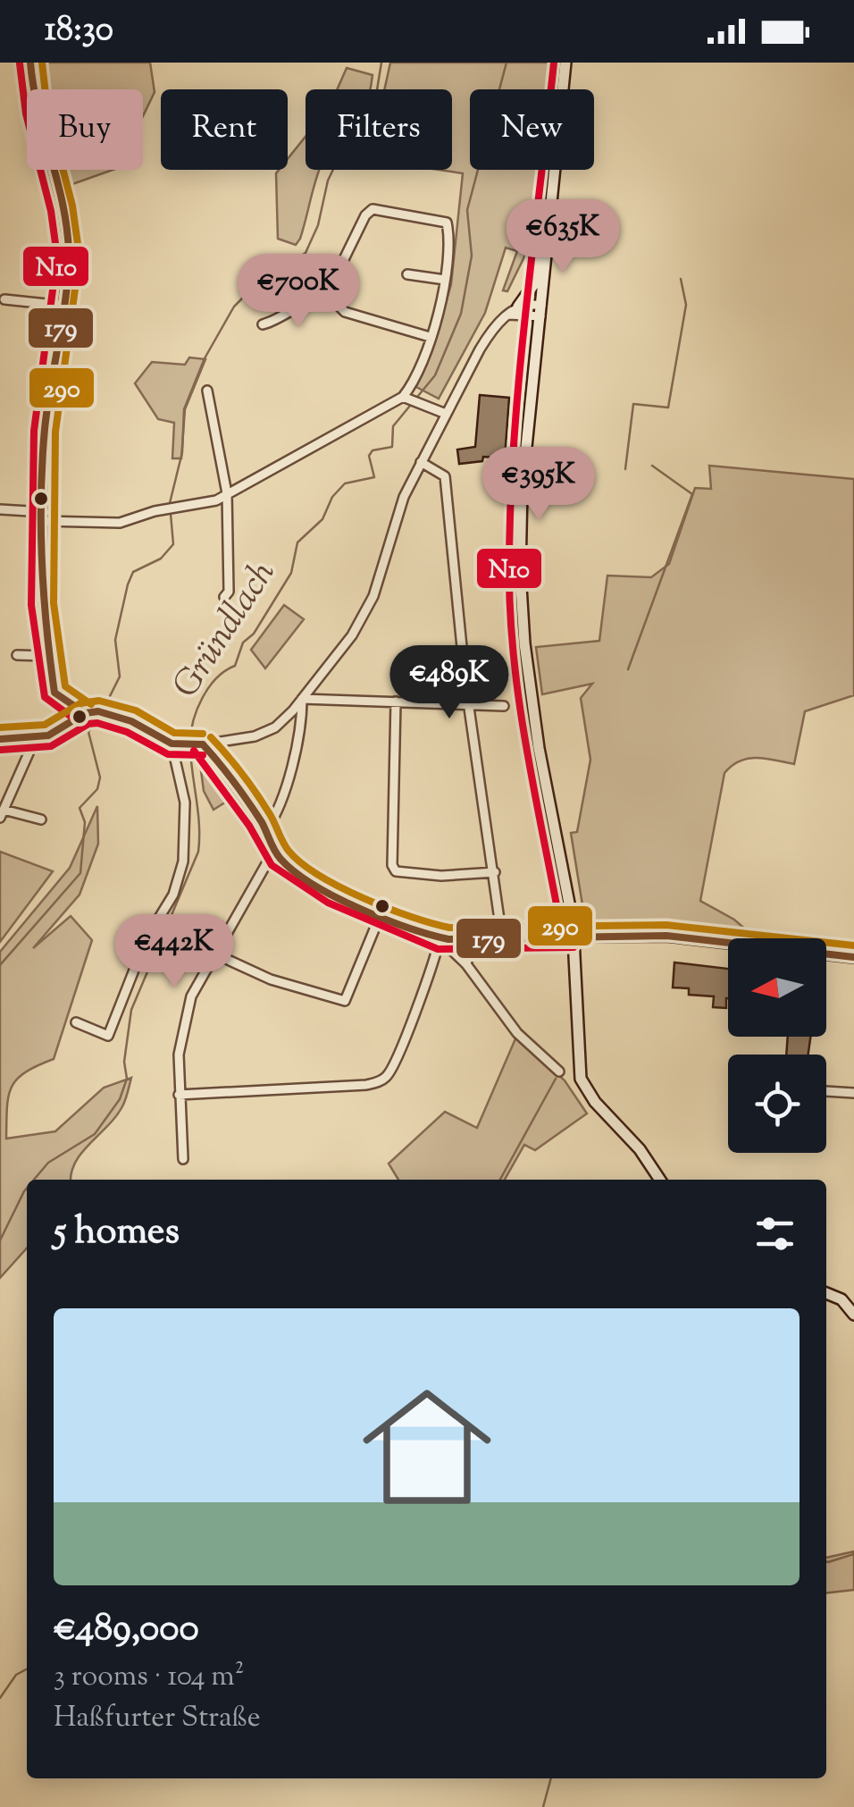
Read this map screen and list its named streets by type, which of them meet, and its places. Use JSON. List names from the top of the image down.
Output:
{
  "water": ["Gründlach"],
  "lines": ["transit line 179", "transit line N10", "transit line 290"],
  "north": "left",
  "page": {
    "status": "18:30",
    "chip": [
      "Buy",
      "Rent",
      "Filters",
      "New"
    ],
    "price": [
      "€635K",
      "€700K",
      "€395K",
      "€489K",
      "€442K"
    ],
    "heading": "5 homes",
    "list": [
      {
        "name": "€489,000",
        "note": "3 rooms · 104 m² · Haßfurter Straße"
      }
    ]
  }
}
